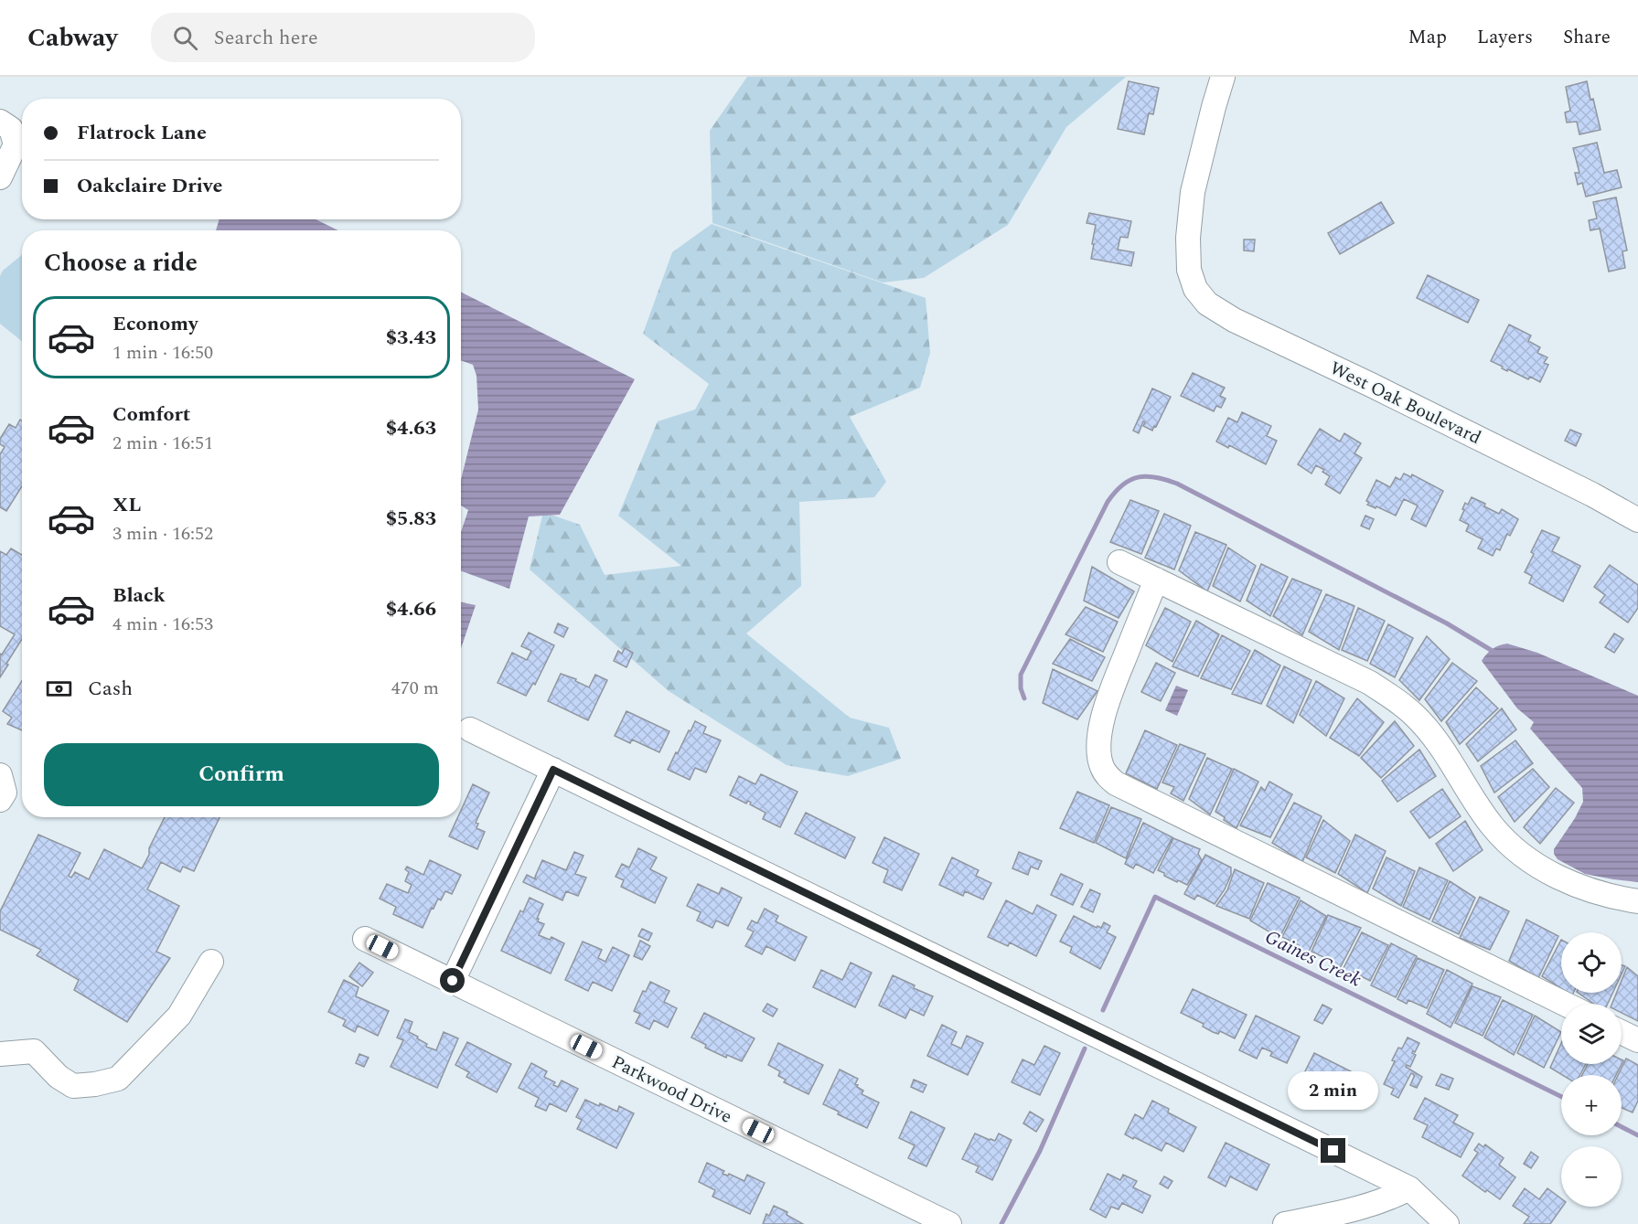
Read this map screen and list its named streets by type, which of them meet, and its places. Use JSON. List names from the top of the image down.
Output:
{
  "streets": {
    "street": ["West Oak Boulevard", "Parkwood Drive"]
  },
  "water": ["Gaines Creek"],
  "page": {
    "header": "Cabway",
    "search": "Search here",
    "nav": ["Map", "Layers", "Share"],
    "banner": ["Flatrock Lane", "Oakclaire Drive"],
    "heading": "Choose a ride",
    "list": [
      {
        "name": "Economy",
        "note": "1 min · 16:50",
        "value": "$3.43"
      },
      {
        "name": "Comfort",
        "note": "2 min · 16:51",
        "value": "$4.63"
      },
      {
        "name": "XL",
        "note": "3 min · 16:52",
        "value": "$5.83"
      },
      {
        "name": "Black",
        "note": "4 min · 16:53",
        "value": "$4.66"
      }
    ],
    "pay": ["Cash", "470 m"],
    "buttons": "Confirm",
    "map_buttons": ["+", "−"],
    "bubble": "2 min"
  }
}
